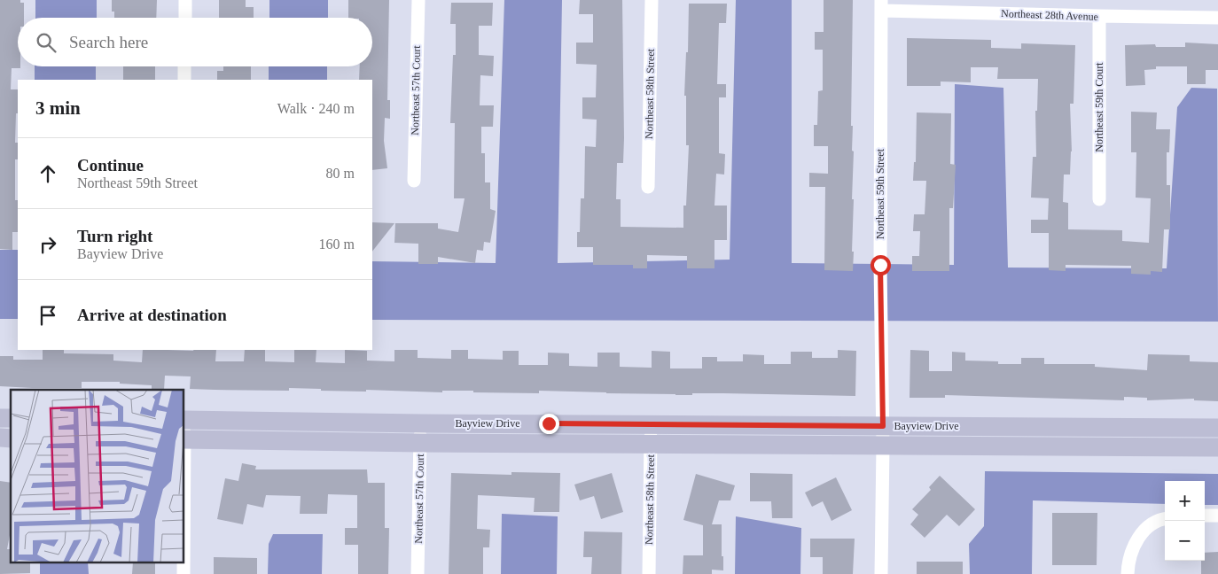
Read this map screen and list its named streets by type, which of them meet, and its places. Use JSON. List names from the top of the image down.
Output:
{
  "streets": {
    "street": [
      "Northeast 28th Avenue",
      "Northeast 57th Court",
      "Northeast 58th Street",
      "Northeast 59th Court",
      "Northeast 59th Street",
      "Bayview Drive"
    ]
  },
  "crossings": [
    ["Northeast 28th Avenue", "Northeast 59th Court"],
    ["Northeast 28th Avenue", "Northeast 59th Street"],
    ["Northeast 57th Court", "Bayview Drive"],
    ["Northeast 58th Street", "Bayview Drive"],
    ["Northeast 59th Street", "Bayview Drive"]
  ],
  "page": {
    "search": "Search here",
    "heading": ["3 min", "Walk · 240 m"],
    "list": [
      ["Continue", "Northeast 59th Street", "80 m"],
      ["Turn right", "Bayview Drive", "160 m"],
      "Arrive at destination"
    ],
    "map_buttons": ["+", "−"]
  }
}
